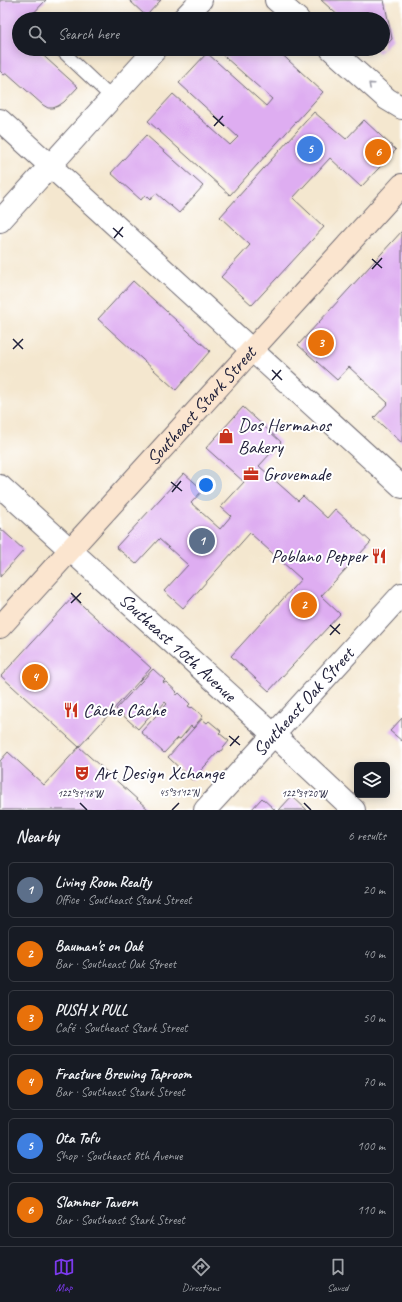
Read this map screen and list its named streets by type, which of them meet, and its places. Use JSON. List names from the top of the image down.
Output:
{
  "streets": {
    "street": ["Southeast Stark Street", "Southeast 10th Avenue", "Southeast Oak Street"]
  },
  "crossings": [
    ["Southeast Stark Street", "Southeast 10th Avenue"],
    ["Southeast 10th Avenue", "Southeast Oak Street"]
  ],
  "places": {
    "shop": ["Dos Hermanos Bakery"],
    "office": ["Grovemade"],
    "restaurant": ["Poblano Pepper", "Câche Câche"],
    "theatre": ["Art Design Xchange"]
  },
  "page": {
    "search": "Search here",
    "pins": [
      "5",
      "6",
      "3",
      "1",
      "2",
      "4"
    ],
    "heading": ["Nearby", "6 results"],
    "list": [
      {
        "mark": "1",
        "name": "Living Room Realty",
        "note": "Office · Southeast Stark Street",
        "value": "20 m"
      },
      {
        "mark": "2",
        "name": "Bauman's on Oak",
        "note": "Bar · Southeast Oak Street",
        "value": "40 m"
      },
      {
        "mark": "3",
        "name": "PUSH X PULL",
        "note": "Café · Southeast Stark Street",
        "value": "50 m"
      },
      {
        "mark": "4",
        "name": "Fracture Brewing Taproom",
        "note": "Bar · Southeast Stark Street",
        "value": "70 m"
      },
      {
        "mark": "5",
        "name": "Ota Tofu",
        "note": "Shop · Southeast 8th Avenue",
        "value": "100 m"
      },
      {
        "mark": "6",
        "name": "Slammer Tavern",
        "note": "Bar · Southeast Stark Street",
        "value": "110 m"
      }
    ],
    "nav": ["Map", "Directions", "Saved"]
  },
  "coordinates": ["45°31'12\"N", "122°39'18\"W", "122°39'20\"W"]
}
